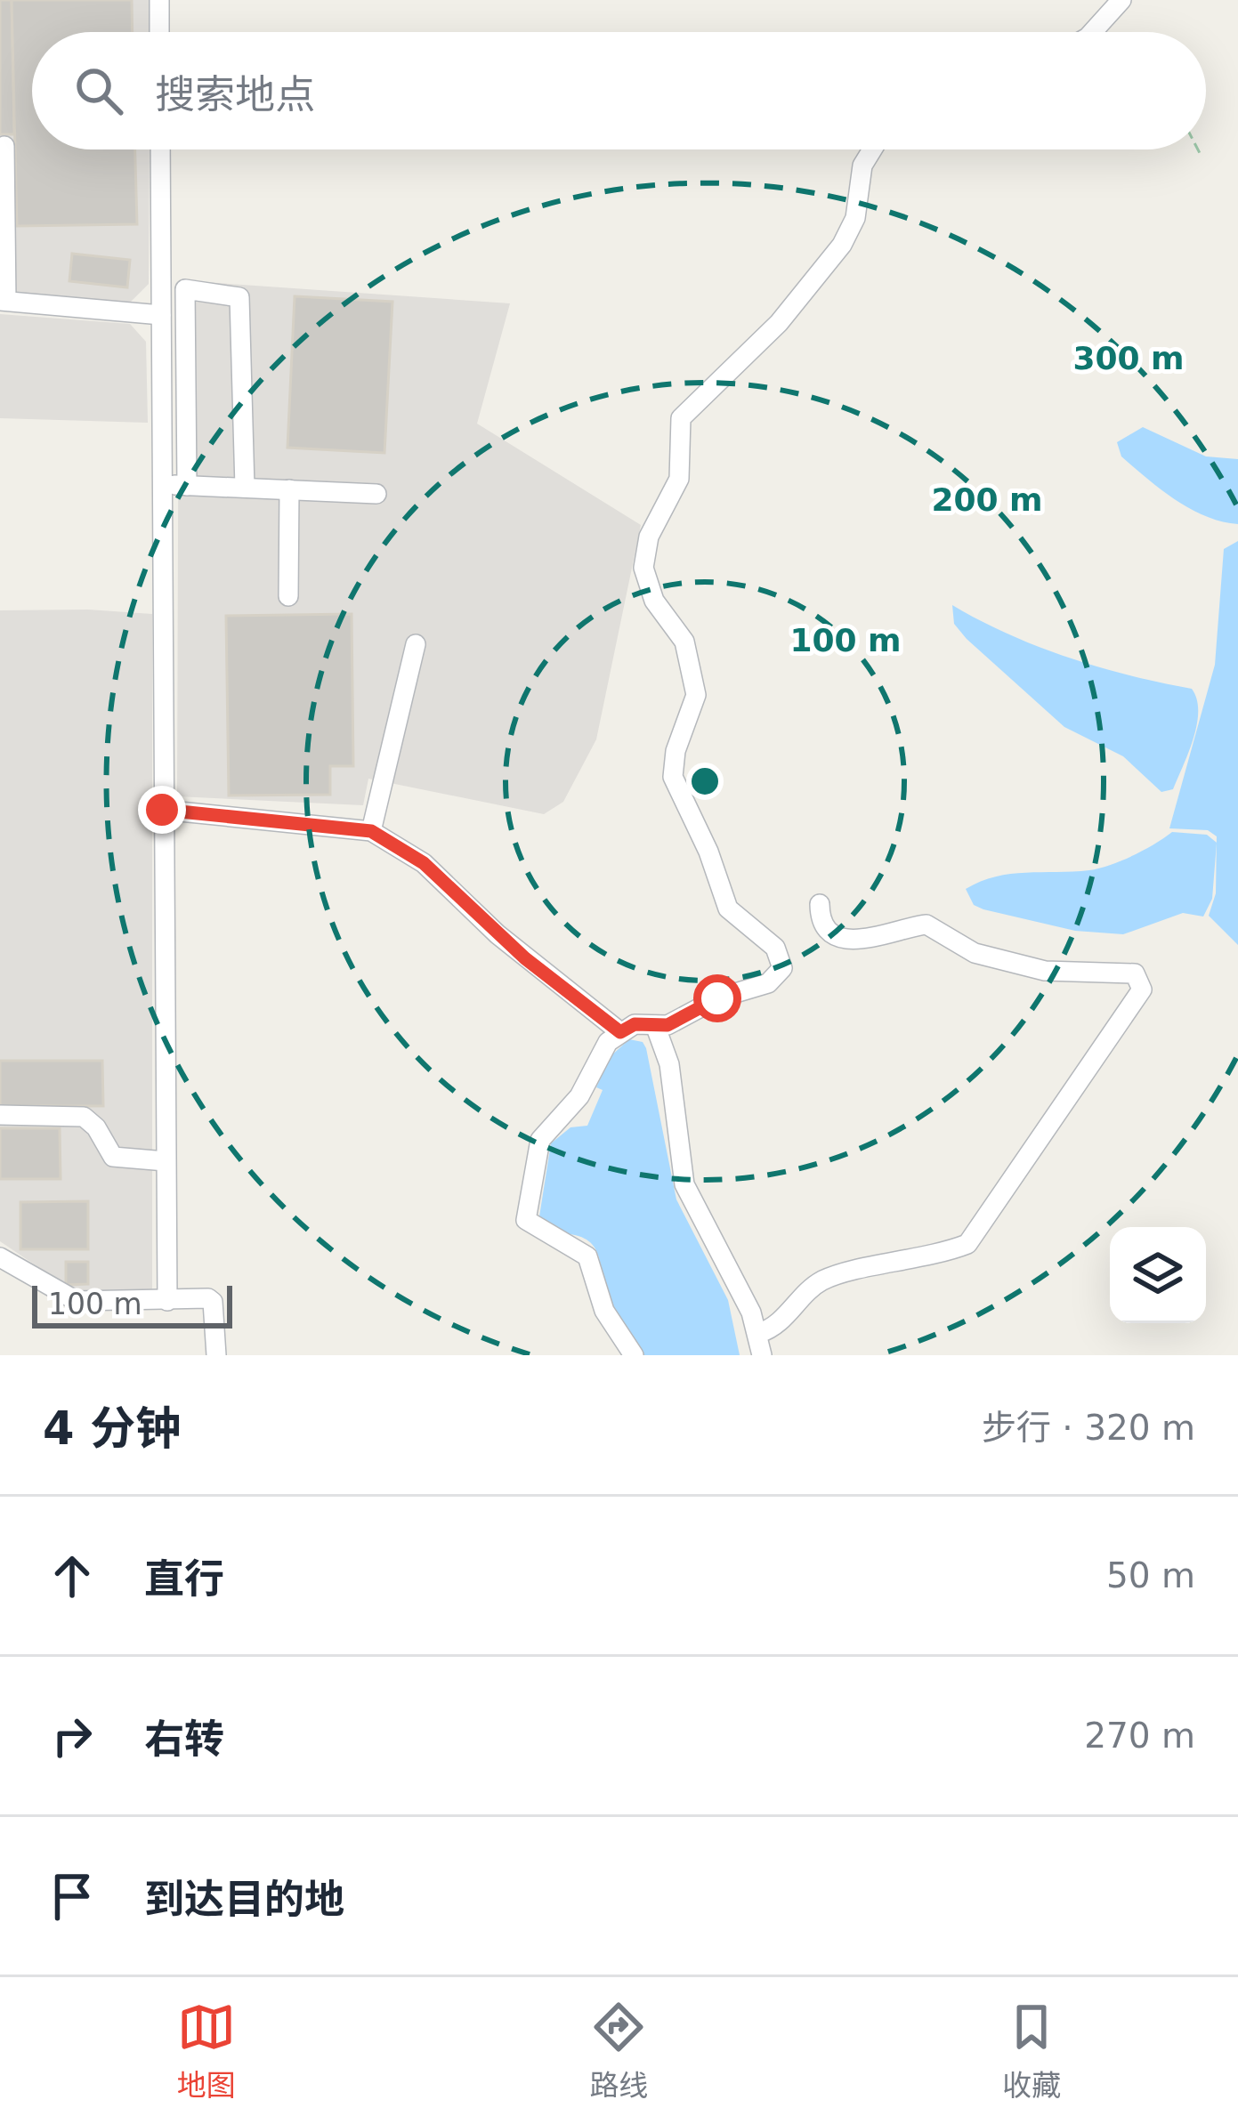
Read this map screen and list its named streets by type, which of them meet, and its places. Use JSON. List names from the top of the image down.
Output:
{
  "scale_bar": "100 m",
  "page": {
    "search": "搜索地点",
    "scale": "100 m",
    "heading": ["4 分钟", "步行 · 320 m"],
    "list": [
      ["直行", "50 m"],
      ["右转", "270 m"],
      "到达目的地"
    ],
    "nav": ["地图", "路线", "收藏"]
  },
  "rings": ["300 m", "200 m", "100 m"]
}
